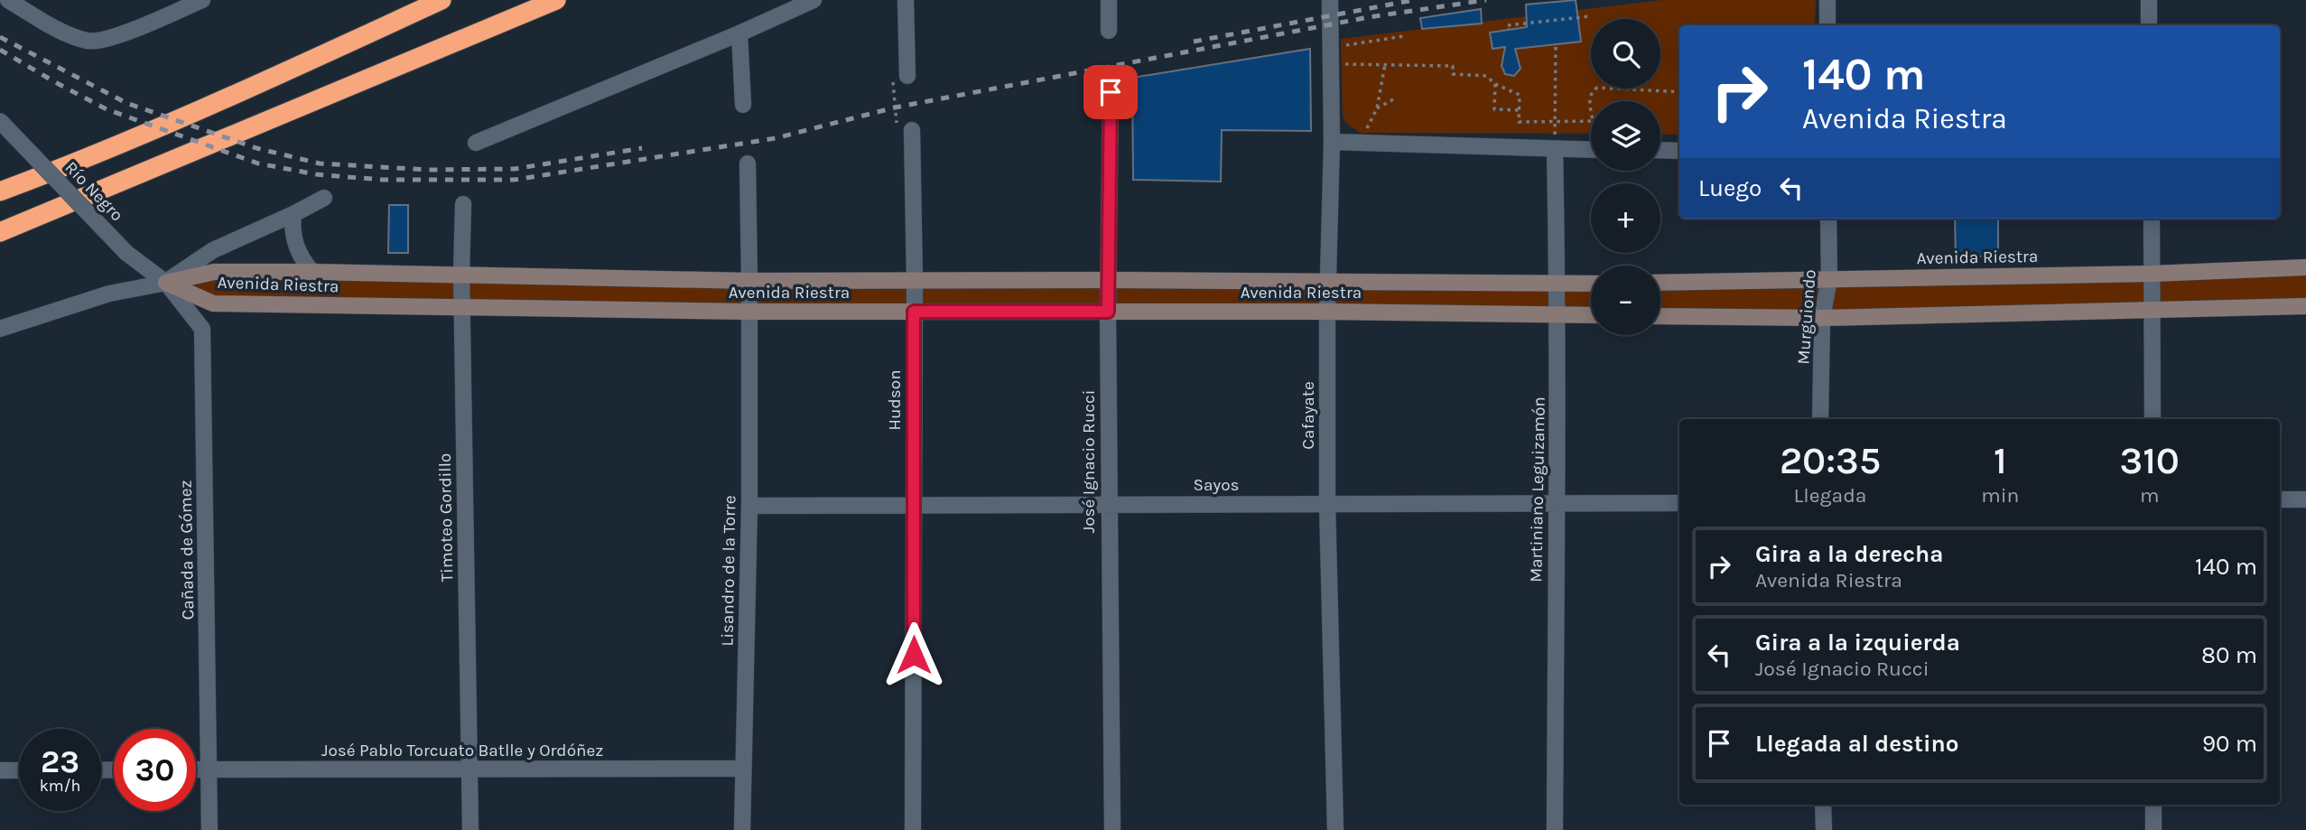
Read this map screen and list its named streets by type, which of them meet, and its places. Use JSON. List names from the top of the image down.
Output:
{
  "streets": {
    "main road": ["Avenida Riestra"],
    "street": [
      "Río Negro",
      "Murguiondo",
      "Hudson",
      "Cafayate",
      "José Ignacio Rucci",
      "Sayos",
      "Martiniano Leguizamón",
      "Timoteo Gordillo",
      "Cañada de Gómez",
      "Lisandro de la Torre",
      "José Pablo Torcuato Batlle y Ordóñez"
    ]
  },
  "crossings": [
    ["Río Negro", "Avenida Riestra"],
    ["Río Negro", "Cañada de Gómez"],
    ["Avenida Riestra", "Murguiondo"],
    ["Avenida Riestra", "Hudson"],
    ["Avenida Riestra", "Cafayate"],
    ["Avenida Riestra", "José Ignacio Rucci"],
    ["Avenida Riestra", "Martiniano Leguizamón"],
    ["Avenida Riestra", "Timoteo Gordillo"],
    ["Avenida Riestra", "Cañada de Gómez"],
    ["Avenida Riestra", "Lisandro de la Torre"],
    ["Hudson", "Sayos"],
    ["Cafayate", "Sayos"],
    ["José Ignacio Rucci", "Sayos"],
    ["Sayos", "Martiniano Leguizamón"],
    ["Sayos", "Lisandro de la Torre"],
    ["Timoteo Gordillo", "José Pablo Torcuato Batlle y Ordóñez"],
    ["Cañada de Gómez", "José Pablo Torcuato Batlle y Ordóñez"],
    ["Lisandro de la Torre", "José Pablo Torcuato Batlle y Ordóñez"]
  ],
  "page": {
    "map_buttons": ["+", "−"],
    "turn": ["140 m", "Avenida Riestra"],
    "then": "Luego",
    "eta": [
      "20:35",
      "Llegada",
      "1",
      "min",
      "310",
      "m"
    ],
    "list": [
      {
        "name": "Gira a la derecha",
        "note": "Avenida Riestra",
        "value": "140 m"
      },
      {
        "name": "Gira a la izquierda",
        "note": "José Ignacio Rucci",
        "value": "80 m"
      },
      {
        "name": "Llegada al destino",
        "value": "90 m"
      }
    ],
    "speed": "23 km/h",
    "limit": "30"
  }
}
